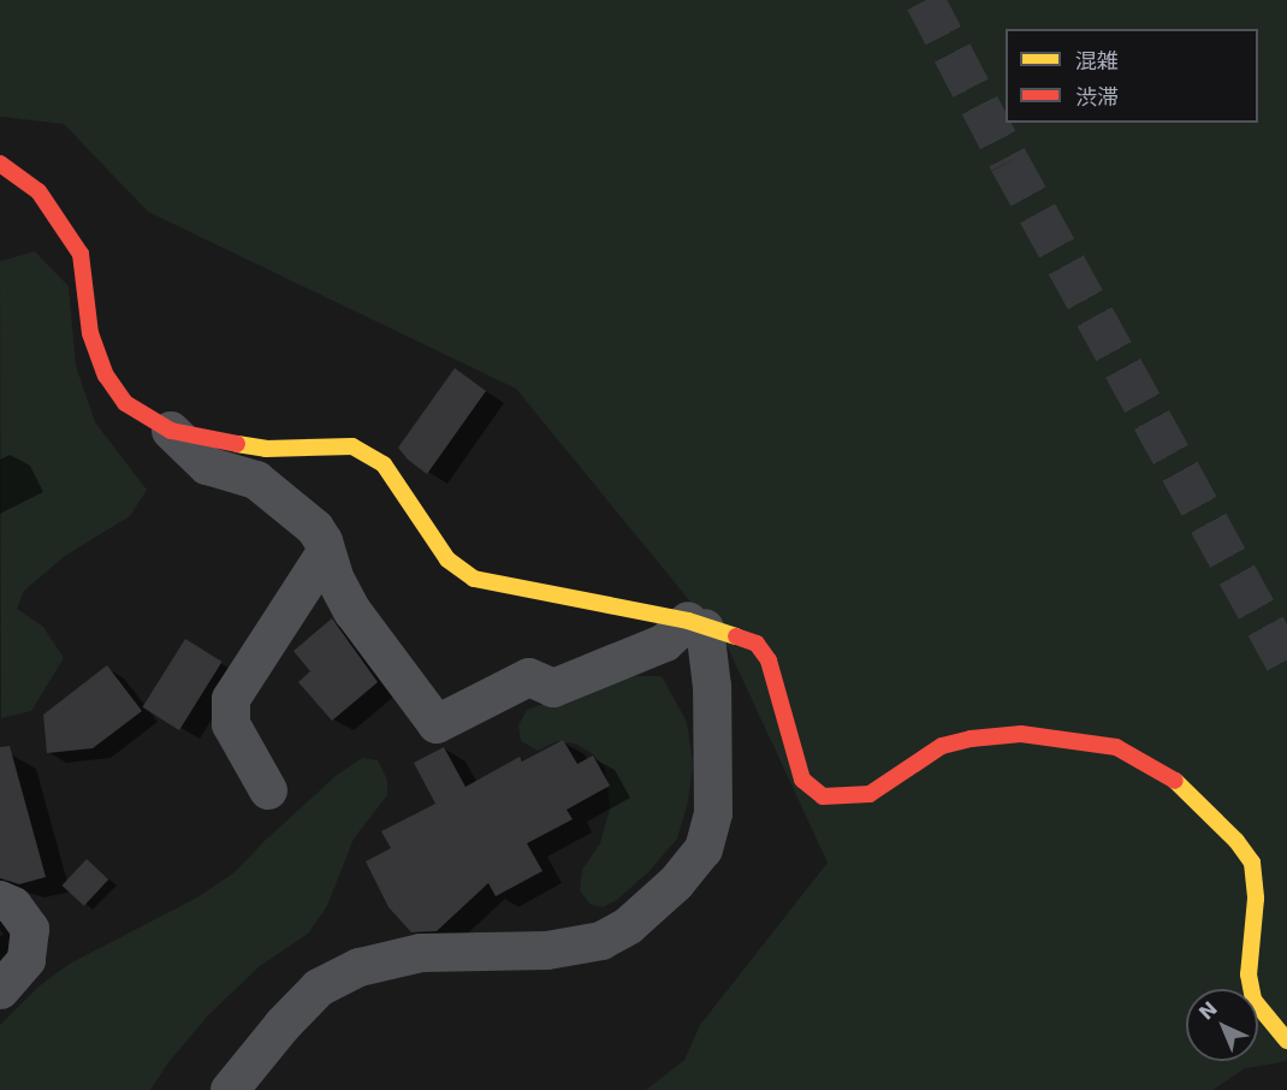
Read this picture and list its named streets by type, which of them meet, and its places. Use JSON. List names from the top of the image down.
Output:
{
  "legend": ["混雑", "渋滞"],
  "north": "top left"
}
